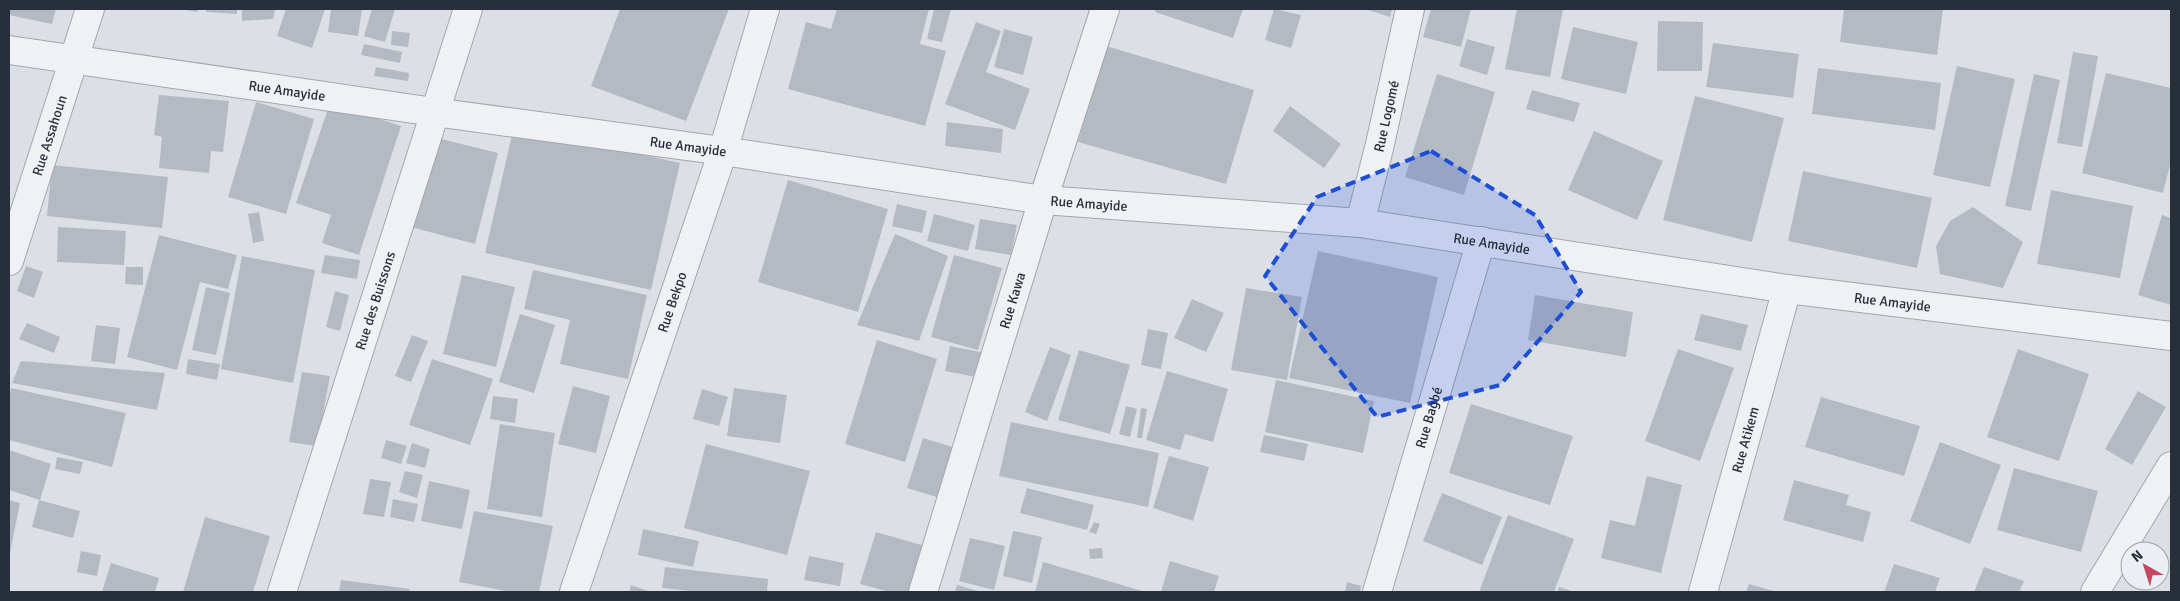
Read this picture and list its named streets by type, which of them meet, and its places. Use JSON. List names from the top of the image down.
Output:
{
  "streets": {
    "street": [
      "Rue Amayide",
      "Rue Logomé",
      "Rue Assahoun",
      "Rue des Buissons",
      "Rue Kawa",
      "Rue Bekpo",
      "Rue Bagbé",
      "Rue Atikem"
    ]
  },
  "crossings": [
    ["Rue Amayide", "Rue Logomé"],
    ["Rue Amayide", "Rue Assahoun"],
    ["Rue Amayide", "Rue des Buissons"],
    ["Rue Amayide", "Rue Kawa"],
    ["Rue Amayide", "Rue Bekpo"],
    ["Rue Amayide", "Rue Bagbé"],
    ["Rue Amayide", "Rue Atikem"]
  ],
  "north": "top left"
}
